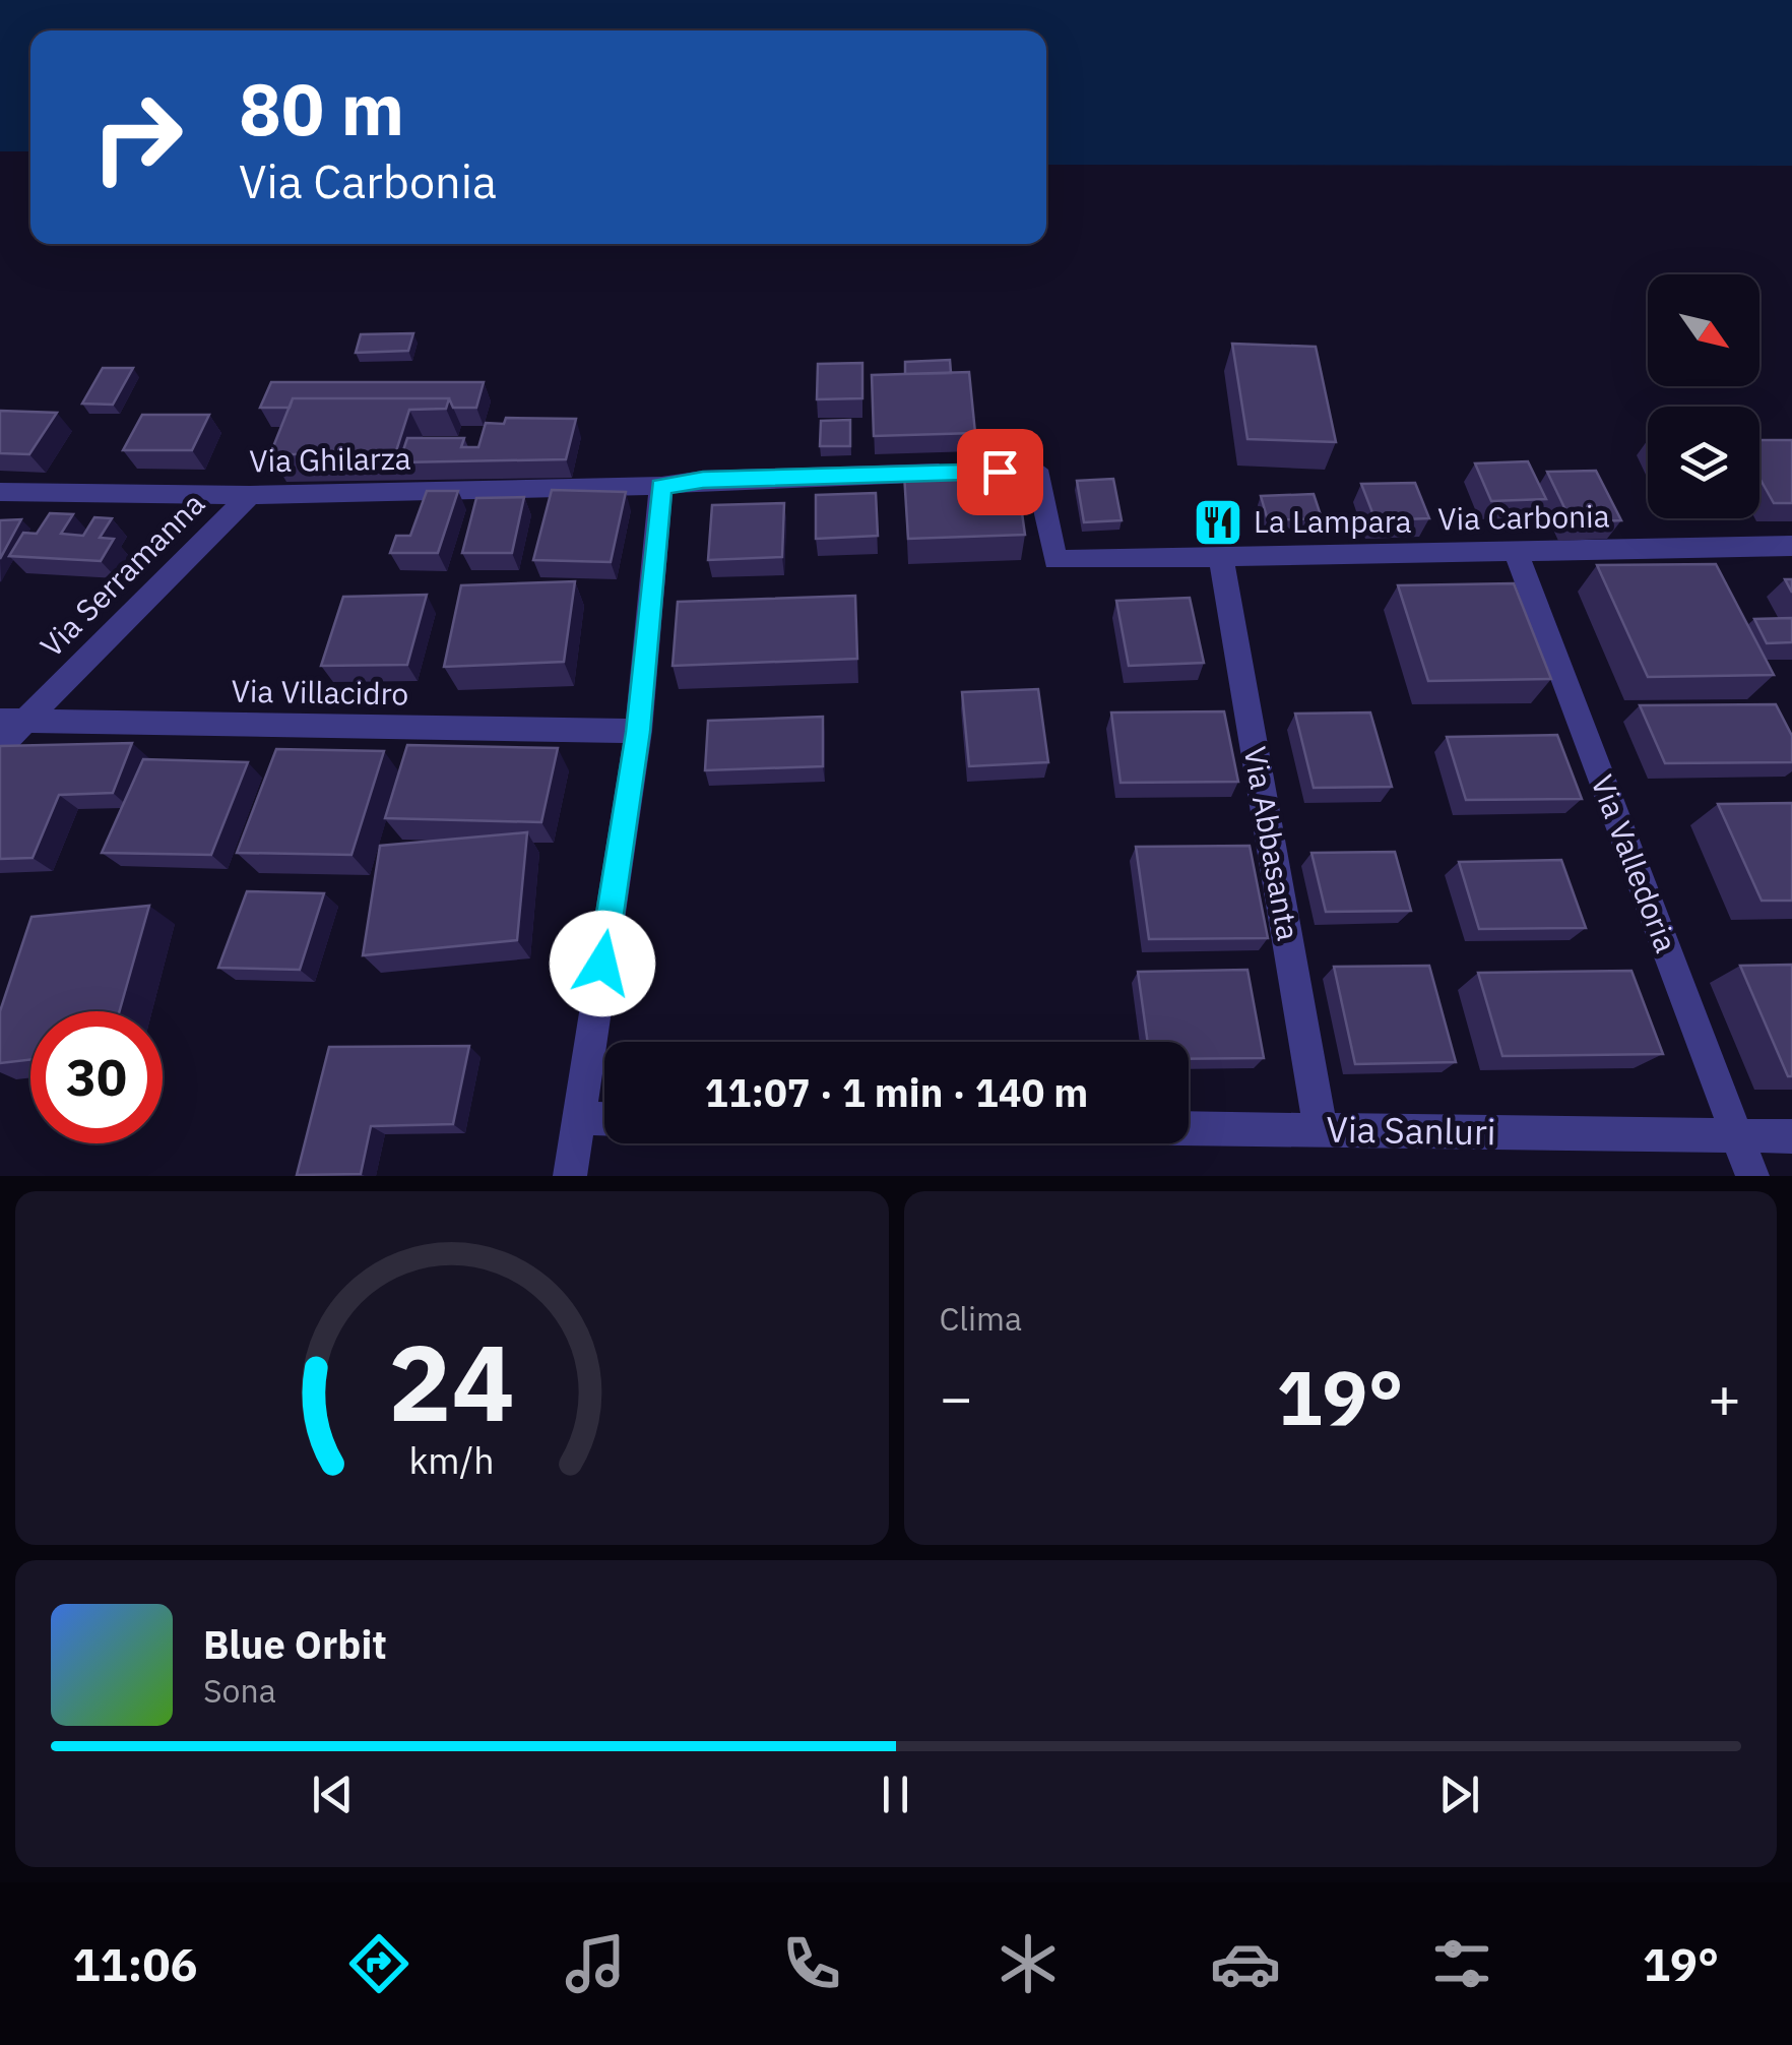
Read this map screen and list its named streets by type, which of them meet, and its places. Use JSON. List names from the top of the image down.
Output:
{
  "streets": {
    "street": [
      "Via Ghilarza",
      "Via Carbonia",
      "Via Serramanna",
      "Via Villacidro",
      "Via Abbasanta",
      "Via Valledoria",
      "Via Sanluri"
    ]
  },
  "crossings": [
    ["Via Ghilarza", "Via Carbonia"],
    ["Via Ghilarza", "Via Serramanna"],
    ["Via Carbonia", "Via Abbasanta"],
    ["Via Carbonia", "Via Valledoria"],
    ["Via Serramanna", "Via Villacidro"],
    ["Via Abbasanta", "Via Sanluri"],
    ["Via Valledoria", "Via Sanluri"]
  ],
  "places": {
    "restaurant": ["La Lampara"]
  },
  "north": "bottom right",
  "page": {
    "turn": ["80 m", "Via Carbonia"],
    "limit": "30",
    "trip": "11:07 · 1 min · 140 m",
    "tile": "Clima",
    "heat": ["−", "19°", "+"],
    "song": ["Blue Orbit", "Sona"],
    "tabs": ["11:06", "19°"],
    "gauge": ["24", "km/h"]
  }
}
